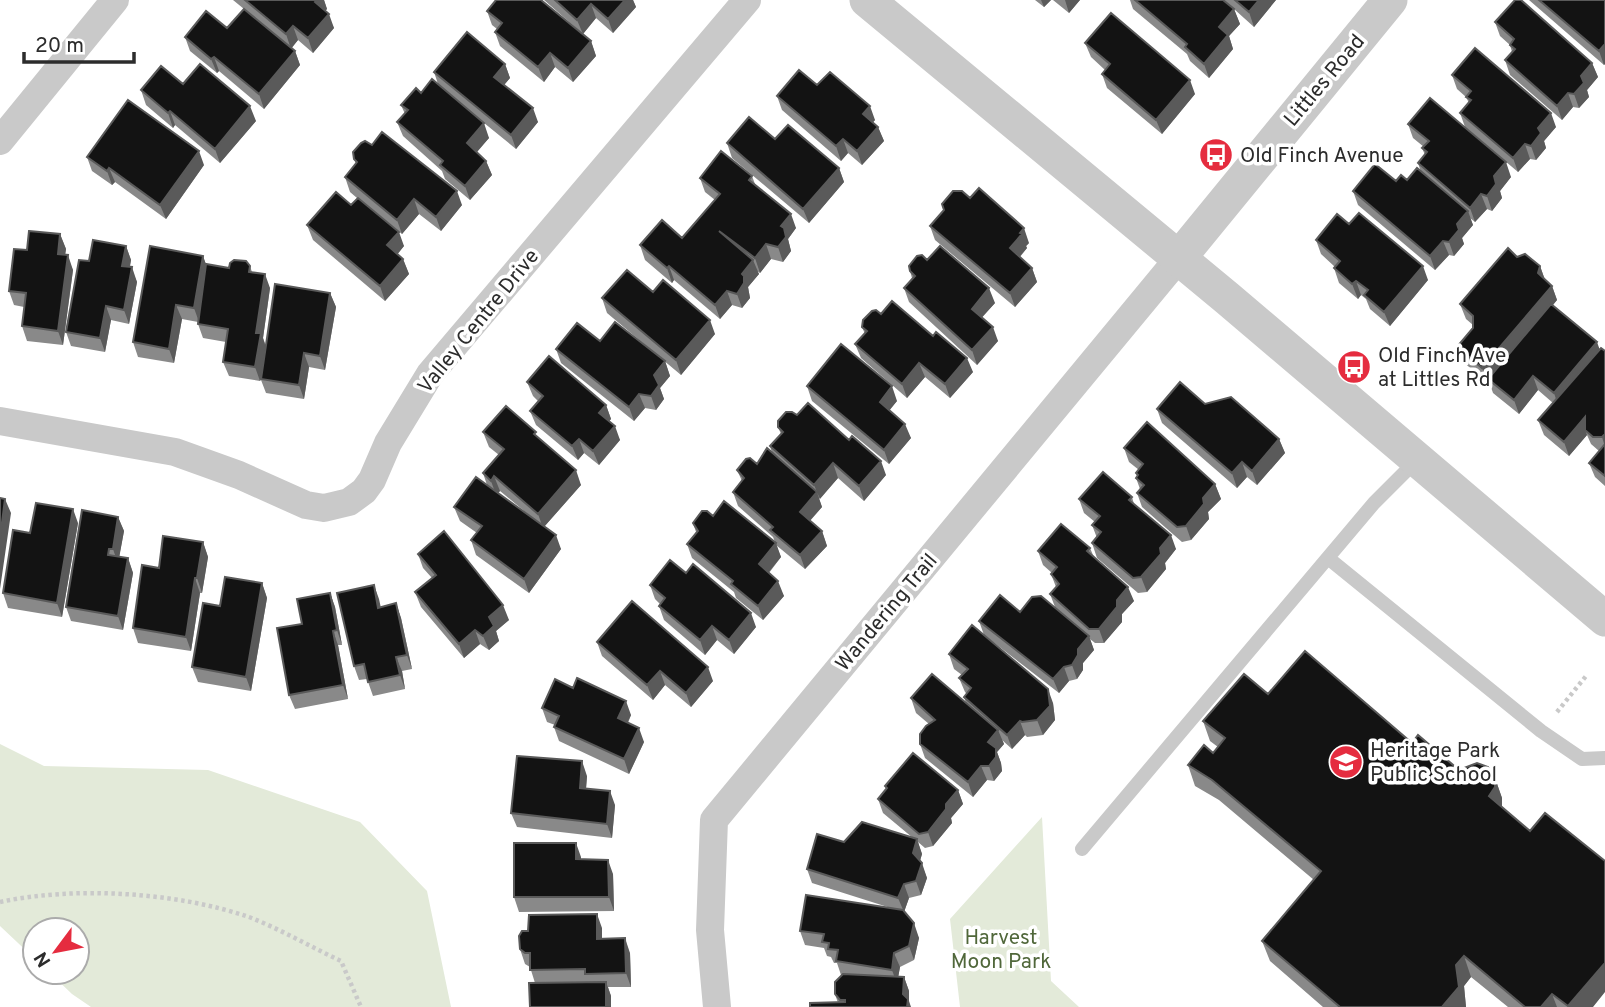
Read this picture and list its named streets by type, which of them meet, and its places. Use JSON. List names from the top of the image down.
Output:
{
  "streets": {
    "street": ["Littles Road", "Valley Centre Drive", "Wandering Trail"]
  },
  "crossings": [
    ["Littles Road", "Wandering Trail"]
  ],
  "parks": ["Harvest Moon Park"],
  "places": {
    "bus stop": ["Old Finch Avenue", "Old Finch Ave at Littles Rd"],
    "school or university": ["Heritage Park Public School"]
  },
  "scale_bar": "20 m",
  "north": "bottom left"
}
